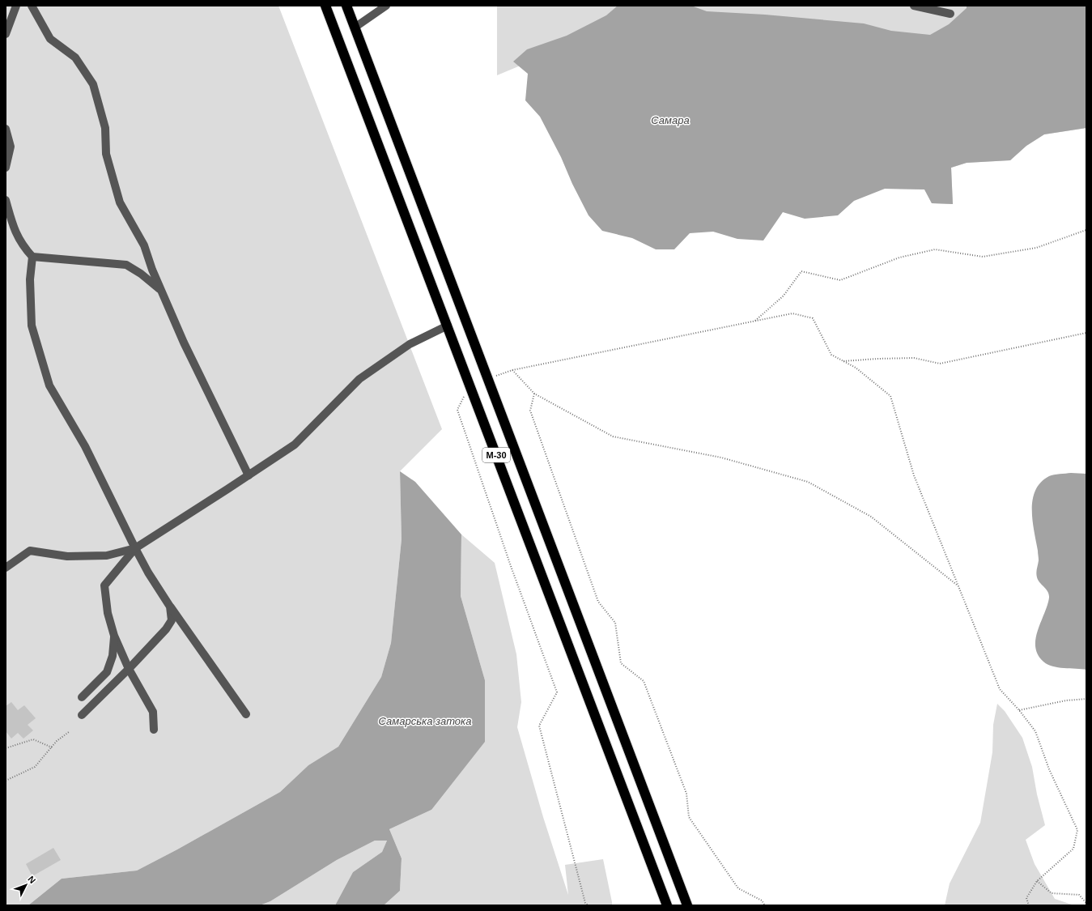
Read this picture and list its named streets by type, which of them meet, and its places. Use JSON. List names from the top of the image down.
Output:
{
  "streets": {
    "highway": ["М-30"]
  },
  "water": ["Самара", "Самарська затока"],
  "north": "top right"
}
